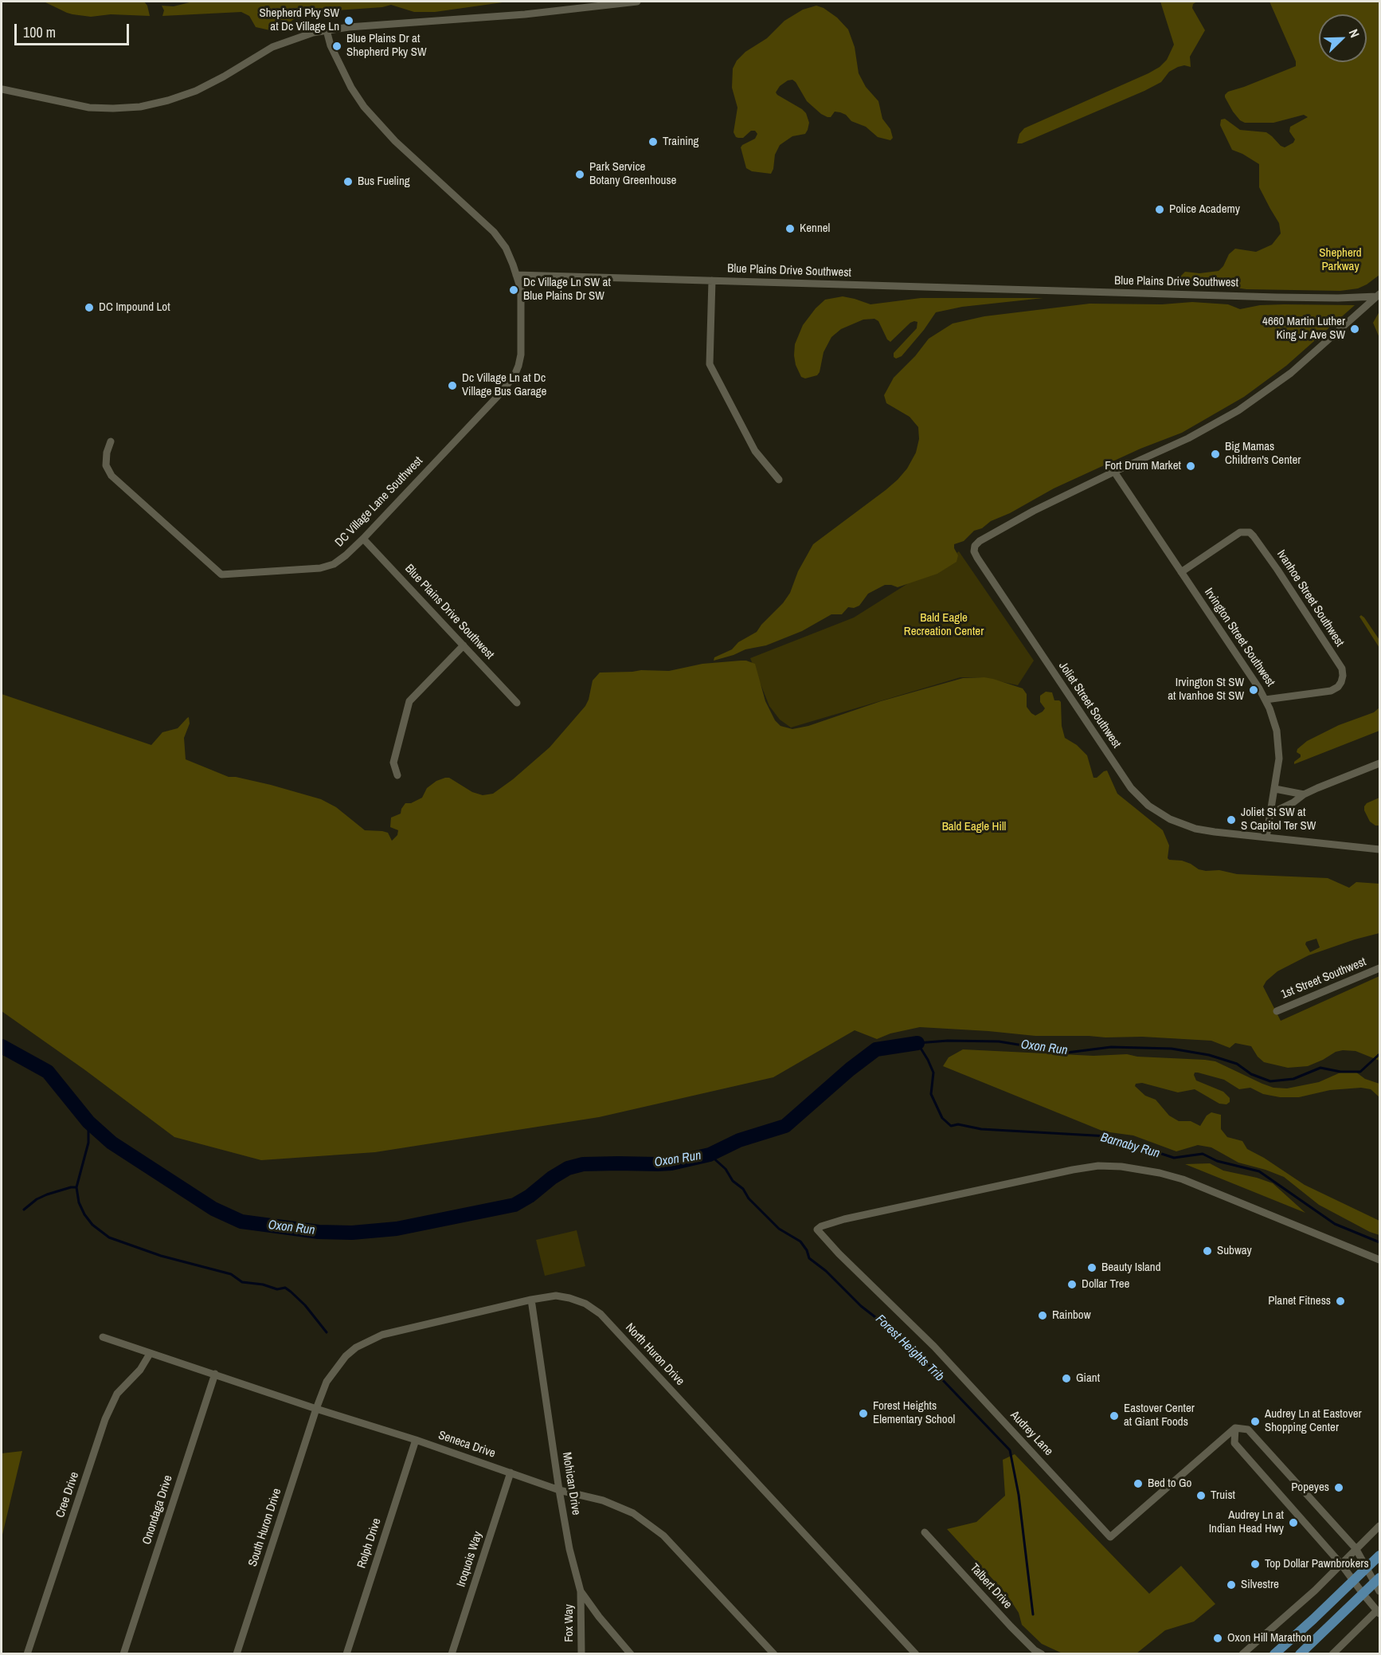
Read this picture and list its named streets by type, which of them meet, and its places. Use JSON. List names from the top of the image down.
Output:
{
  "streets": {
    "street": [
      "Blue Plains Drive Southwest",
      "DC Village Lane Southwest",
      "Ivanhoe Street Southwest",
      "Irvington Street Southwest",
      "Joliet Street Southwest",
      "1st Street Southwest",
      "North Huron Drive",
      "Audrey Lane",
      "Seneca Drive",
      "Mohican Drive",
      "Cree Drive",
      "Onondaga Drive",
      "South Huron Drive",
      "Rolph Drive",
      "Iroquois Way",
      "Talbert Drive",
      "Fox Way"
    ]
  },
  "crossings": [
    ["Blue Plains Drive Southwest", "DC Village Lane Southwest"],
    ["Ivanhoe Street Southwest", "Irvington Street Southwest"],
    ["Irvington Street Southwest", "Joliet Street Southwest"],
    ["North Huron Drive", "Seneca Drive"],
    ["North Huron Drive", "Mohican Drive"],
    ["North Huron Drive", "South Huron Drive"],
    ["Seneca Drive", "Mohican Drive"],
    ["Seneca Drive", "Cree Drive"],
    ["Seneca Drive", "Onondaga Drive"],
    ["Seneca Drive", "South Huron Drive"],
    ["Seneca Drive", "Rolph Drive"],
    ["Seneca Drive", "Iroquois Way"],
    ["Mohican Drive", "Fox Way"]
  ],
  "water": ["Oxon Run", "Barnaby Run", "Forest Heights Trib"],
  "parks": ["Shepherd Parkway", "Bald Eagle Recreation Center", "Bald Eagle Hill"],
  "places": [
    "Shepherd Pky SW at Dc Village Ln",
    "Blue Plains Dr at Shepherd Pky SW",
    "Training",
    "Park Service Botany Greenhouse",
    "Bus Fueling",
    "Police Academy",
    "Kennel",
    "Dc Village Ln SW at Blue Plains Dr SW",
    "DC Impound Lot",
    "4660 Martin Luther King Jr Ave SW",
    "Dc Village Ln at Dc Village Bus Garage",
    "Big Mamas Children's Center",
    "Fort Drum Market",
    "Irvington St SW at Ivanhoe St SW",
    "Joliet St SW at S Capitol Ter SW",
    "Subway",
    "Beauty Island",
    "Dollar Tree",
    "Planet Fitness",
    "Rainbow",
    "Giant",
    "Forest Heights Elementary School",
    "Eastover Center at Giant Foods",
    "Audrey Ln at Eastover Shopping Center",
    "Bed to Go",
    "Popeyes",
    "Truist",
    "Audrey Ln at Indian Head Hwy",
    "Top Dollar Pawnbrokers",
    "Silvestre",
    "Oxon Hill Marathon"
  ],
  "scale_bar": "100 m",
  "north": "top right"
}
